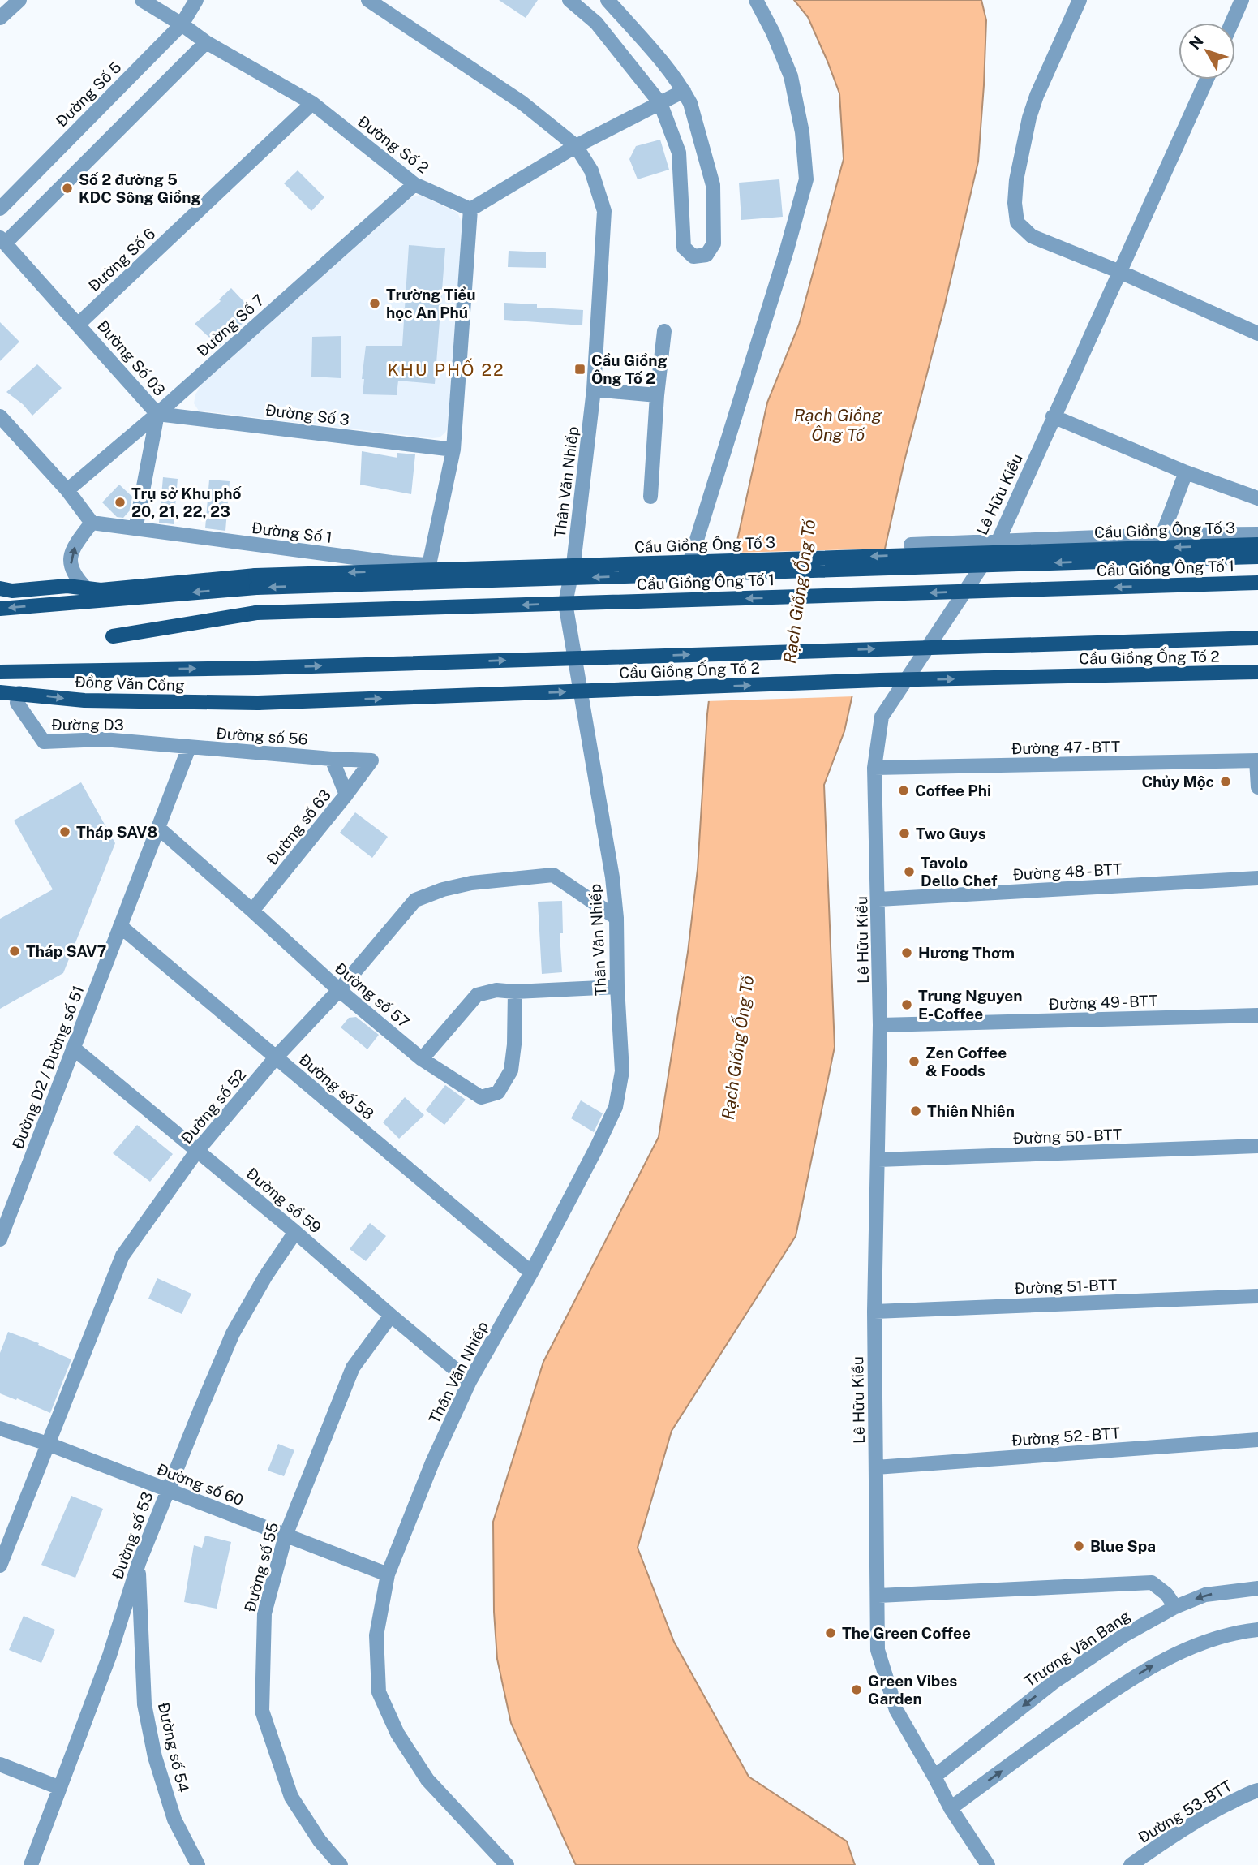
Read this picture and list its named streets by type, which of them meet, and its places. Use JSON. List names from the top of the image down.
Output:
{
  "streets": {
    "main road": [
      "Cầu Giồng Ông Tố 3",
      "Cầu Giồng Ông Tố 1",
      "Cầu Giồng Ống Tố 2",
      "Đồng Văn Cống"
    ],
    "street": [
      "Đường Số 5",
      "Đường Số 2",
      "Đường Số 6",
      "Đường Số 7",
      "Đường Số 03",
      "Đường Số 3",
      "Thân Văn Nhiếp",
      "Lê Hữu Kiều",
      "Đường Số 1",
      "Đường D3",
      "Đường số 56",
      "Đường 47 - BTT",
      "Đường số 63",
      "Đường 48 - BTT",
      "Đường số 57",
      "Đường 49 - BTT",
      "Đường D2 / Đường số 51",
      "Đường số 58",
      "Đường số 52",
      "Đường 50 - BTT",
      "Đường số 59",
      "Đường 51-BTT",
      "Đường 52 - BTT",
      "Đường số 60",
      "Đường số 53",
      "Đường số 55",
      "Trương Văn Bang",
      "Đường số 54",
      "Đường 53-BTT"
    ]
  },
  "crossings": [
    ["Đường Số 5", "Đường Số 2"],
    ["Đường Số 2", "Đường Số 6"],
    ["Đường Số 2", "Đường Số 7"],
    ["Đường Số 6", "Đường Số 03"],
    ["Đường Số 7", "Đường Số 03"],
    ["Đường Số 7", "Đường Số 3"],
    ["Đường Số 03", "Đường Số 3"],
    ["Đường Số 03", "Đường Số 1"],
    ["Thân Văn Nhiếp", "Đường Số 1"],
    ["Thân Văn Nhiếp", "Đường số 58"],
    ["Thân Văn Nhiếp", "Đường số 52"],
    ["Thân Văn Nhiếp", "Đường số 59"],
    ["Thân Văn Nhiếp", "Đường số 60"],
    ["Lê Hữu Kiều", "Đường 47 - BTT"],
    ["Lê Hữu Kiều", "Đường 48 - BTT"],
    ["Lê Hữu Kiều", "Đường 49 - BTT"],
    ["Lê Hữu Kiều", "Đường 50 - BTT"],
    ["Lê Hữu Kiều", "Đường 51-BTT"],
    ["Lê Hữu Kiều", "Đường 52 - BTT"],
    ["Lê Hữu Kiều", "Trương Văn Bang"],
    ["Cầu Giồng Ống Tố 2", "Đồng Văn Cống"],
    ["Đồng Văn Cống", "Đường D3"],
    ["Đường D3", "Đường số 56"],
    ["Đường D3", "Đường D2 / Đường số 51"],
    ["Đường số 56", "Đường số 63"],
    ["Đường số 56", "Đường D2 / Đường số 51"],
    ["Đường số 63", "Đường số 57"],
    ["Đường số 57", "Đường D2 / Đường số 51"],
    ["Đường số 57", "Đường số 52"],
    ["Đường D2 / Đường số 51", "Đường số 58"],
    ["Đường D2 / Đường số 51", "Đường số 59"],
    ["Đường số 58", "Đường số 52"],
    ["Đường số 52", "Đường số 59"],
    ["Đường số 52", "Đường số 60"],
    ["Đường số 59", "Đường số 53"],
    ["Đường số 59", "Đường số 55"],
    ["Đường số 60", "Đường số 53"],
    ["Đường số 60", "Đường số 55"],
    ["Đường số 53", "Đường số 54"]
  ],
  "one_way": ["Cầu Giồng Ông Tố 3", "Cầu Giồng Ông Tố 1", "Cầu Giồng Ống Tố 2"],
  "districts": ["KHU PHỐ 22"],
  "water": ["Rạch Giồng Ông Tố", "Rạch Giống Ống Tố"],
  "places": {
    "other": [
      "Số 2 đường 5 KDC Sông Giồng",
      "Trường Tiểu học An Phú",
      "Trụ sở Khu phố 20, 21, 22, 23",
      "Chủy Mộc",
      "Coffee Phi",
      "Tháp SAV8",
      "Two Guys",
      "Tavolo Dello Chef",
      "Tháp SAV7",
      "Hương Thơm",
      "Trung Nguyen E-Coffee",
      "Zen Coffee & Foods",
      "Thiên Nhiên",
      "Blue Spa",
      "The Green Coffee",
      "Green Vibes Garden"
    ],
    "transit": ["Cầu Giồng Ông Tố 2"]
  },
  "north": "top left"
}
